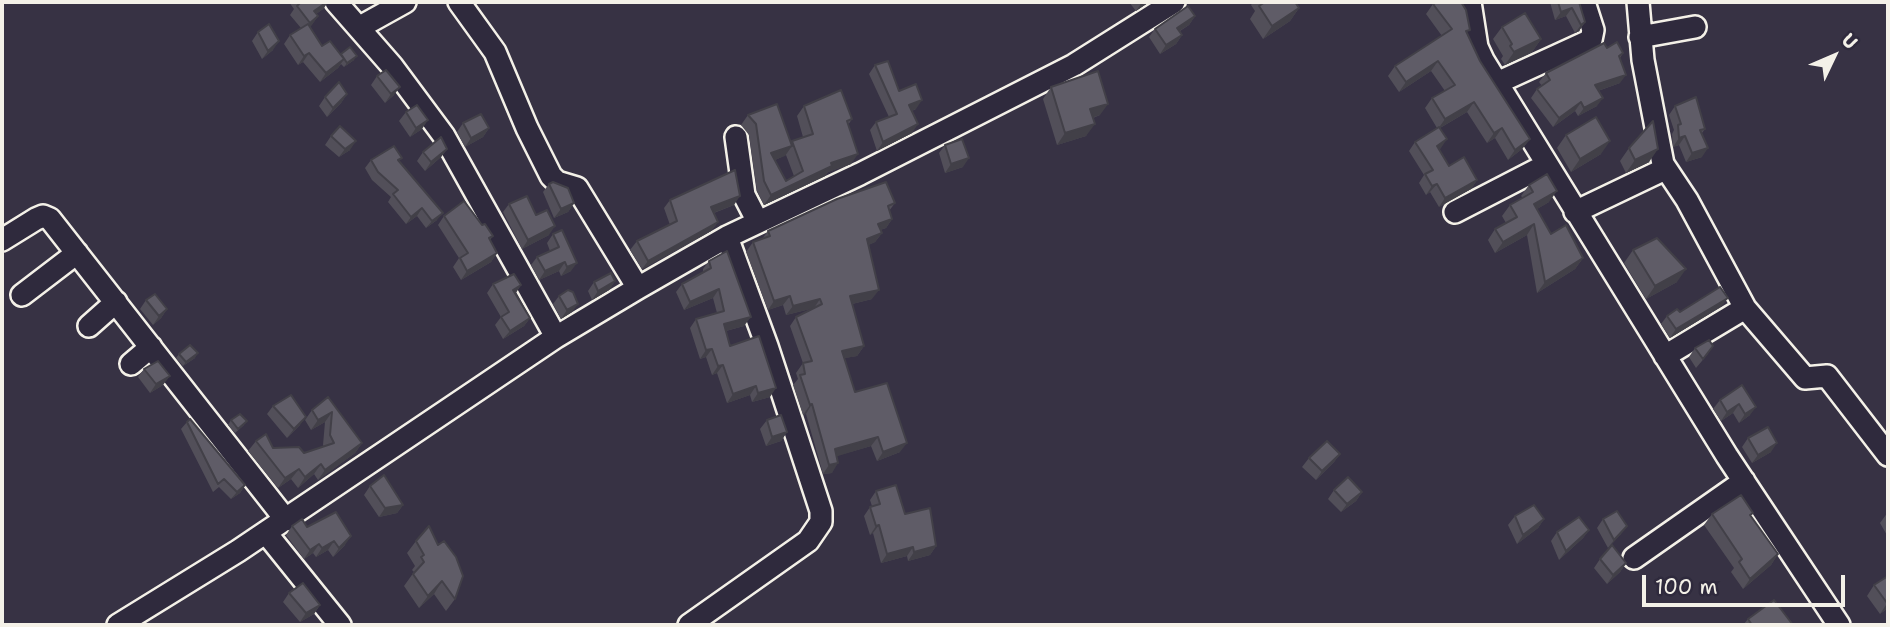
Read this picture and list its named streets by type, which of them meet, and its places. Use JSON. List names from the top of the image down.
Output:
{
  "scale_bar": "100 m",
  "north": "top right"
}
